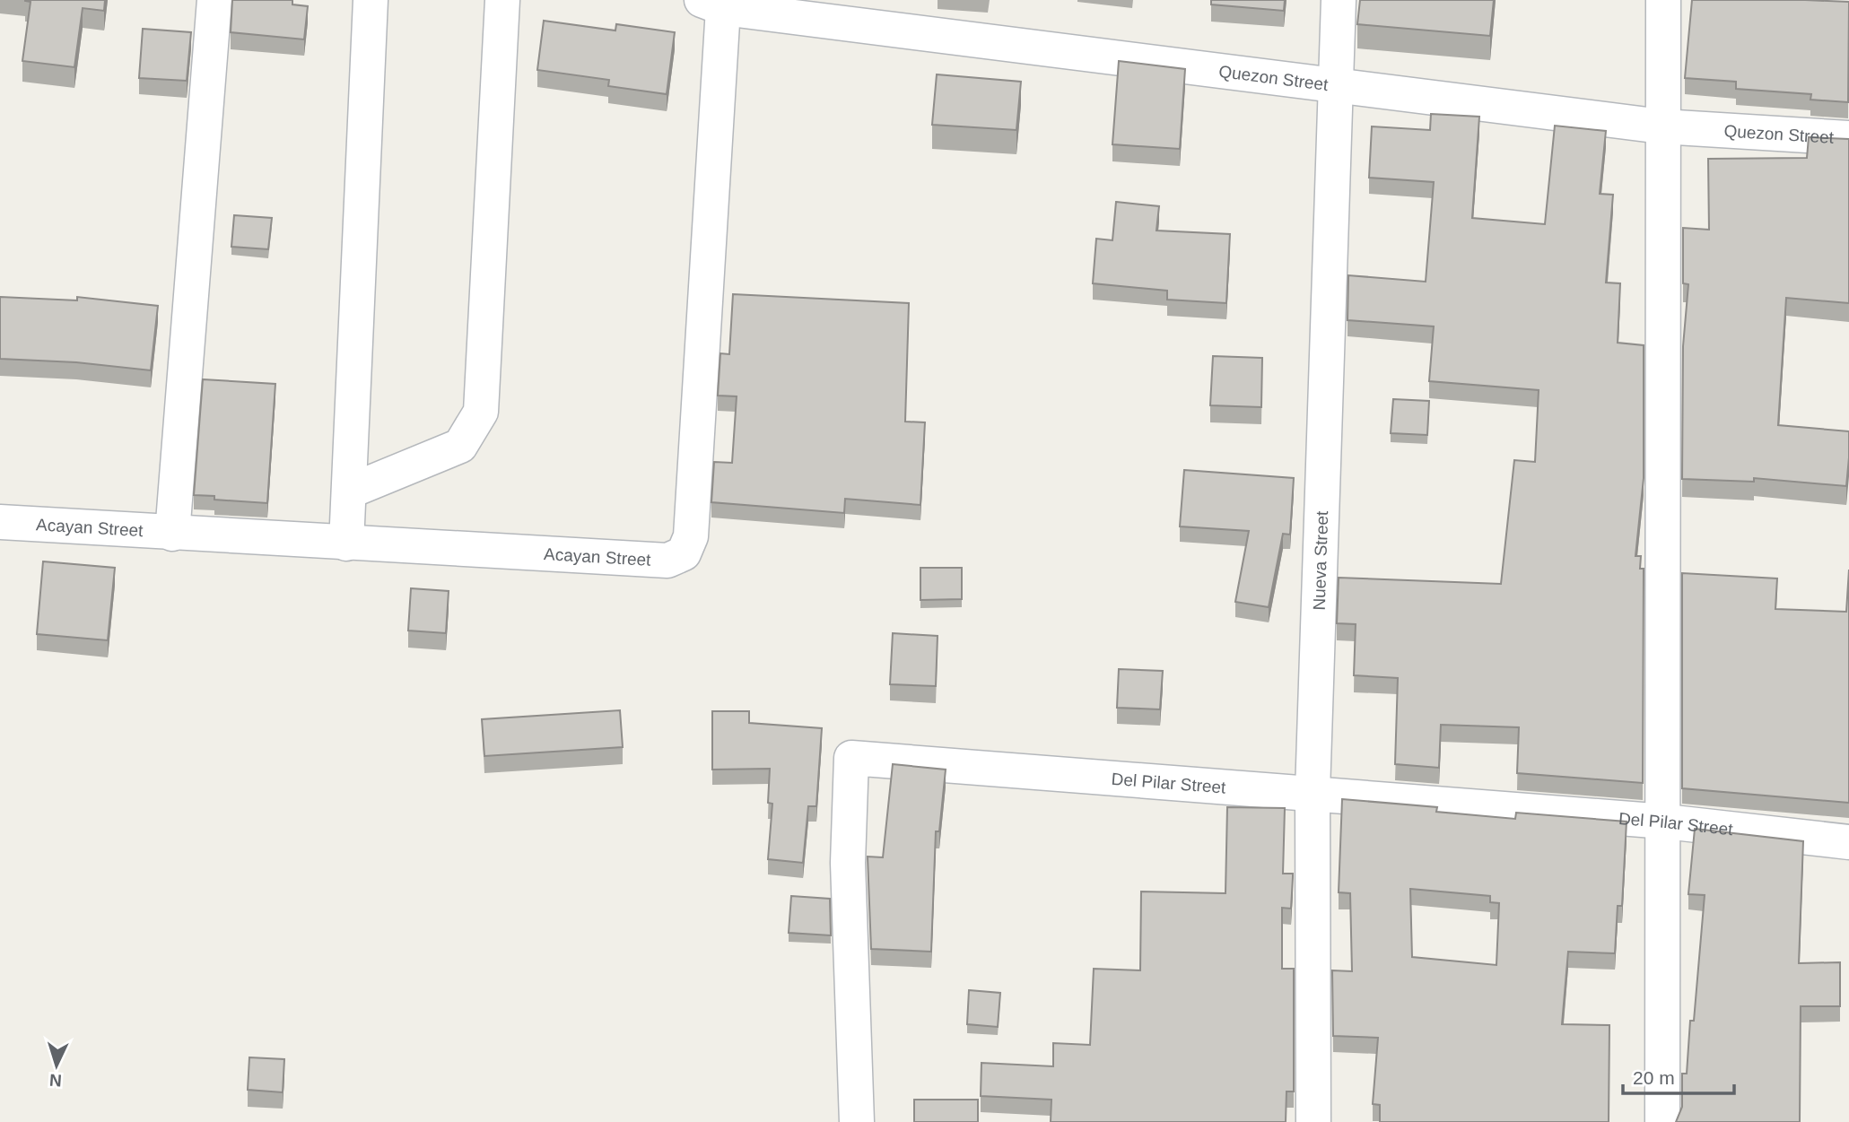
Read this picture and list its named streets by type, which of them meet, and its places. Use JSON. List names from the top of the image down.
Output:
{
  "streets": {
    "street": [
      "Quezon Street",
      "Acayan Street",
      "Nueva Street",
      "Del Pilar Street"
    ]
  },
  "crossings": [
    ["Quezon Street", "Acayan Street"],
    ["Quezon Street", "Nueva Street"],
    ["Nueva Street", "Del Pilar Street"]
  ],
  "scale_bar": "20 m",
  "north": "bottom"
}
